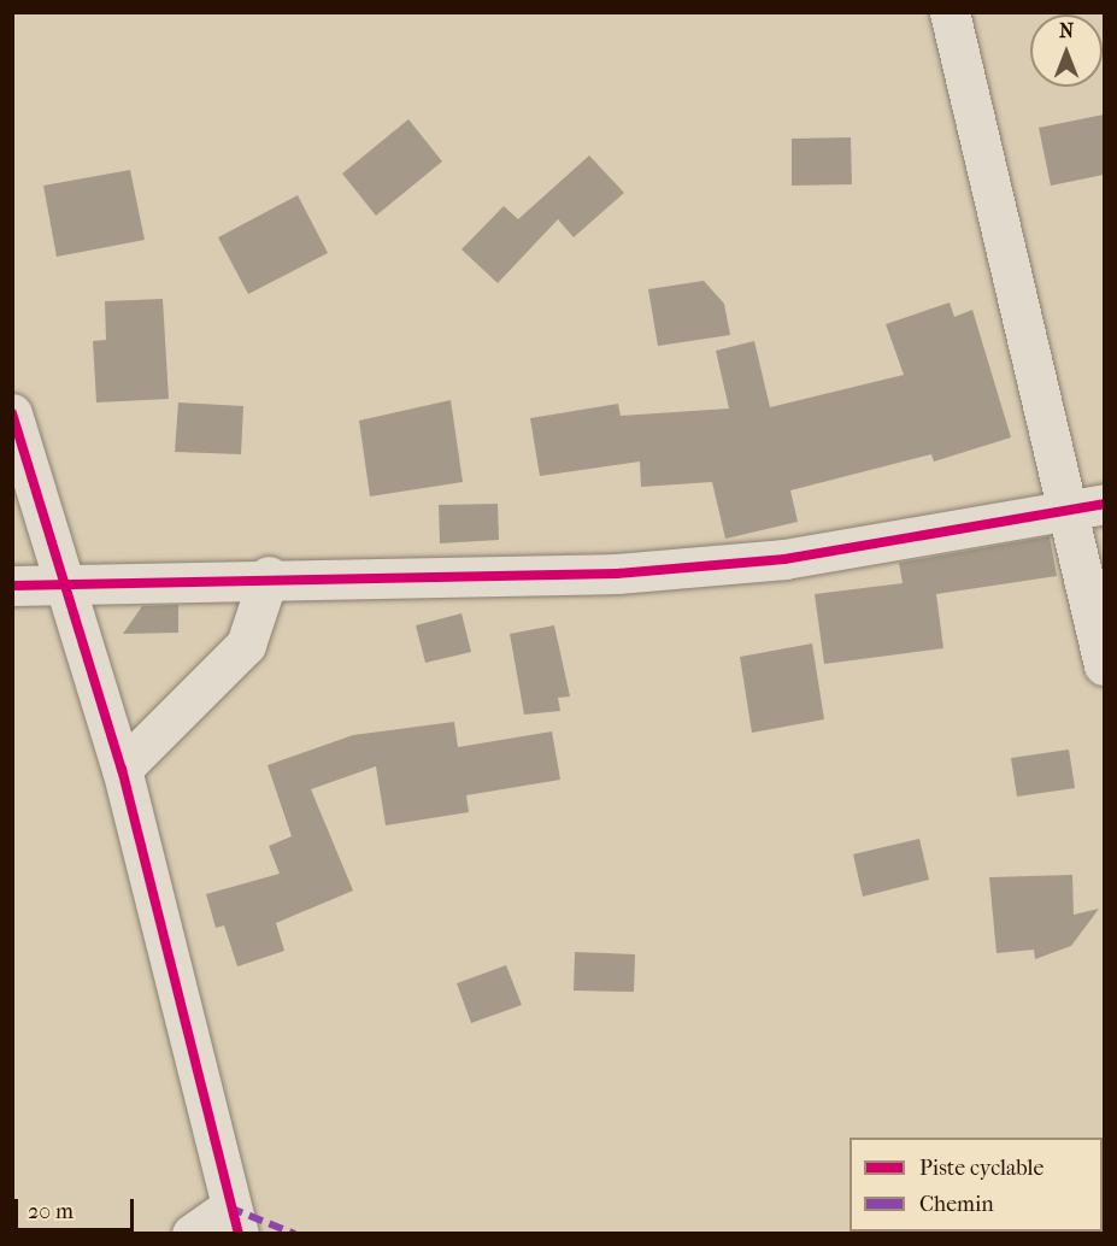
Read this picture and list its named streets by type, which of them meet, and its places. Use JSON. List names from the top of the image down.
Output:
{
  "legend": ["Piste cyclable", "Chemin"],
  "scale_bar": "20 m",
  "north": "top"
}
